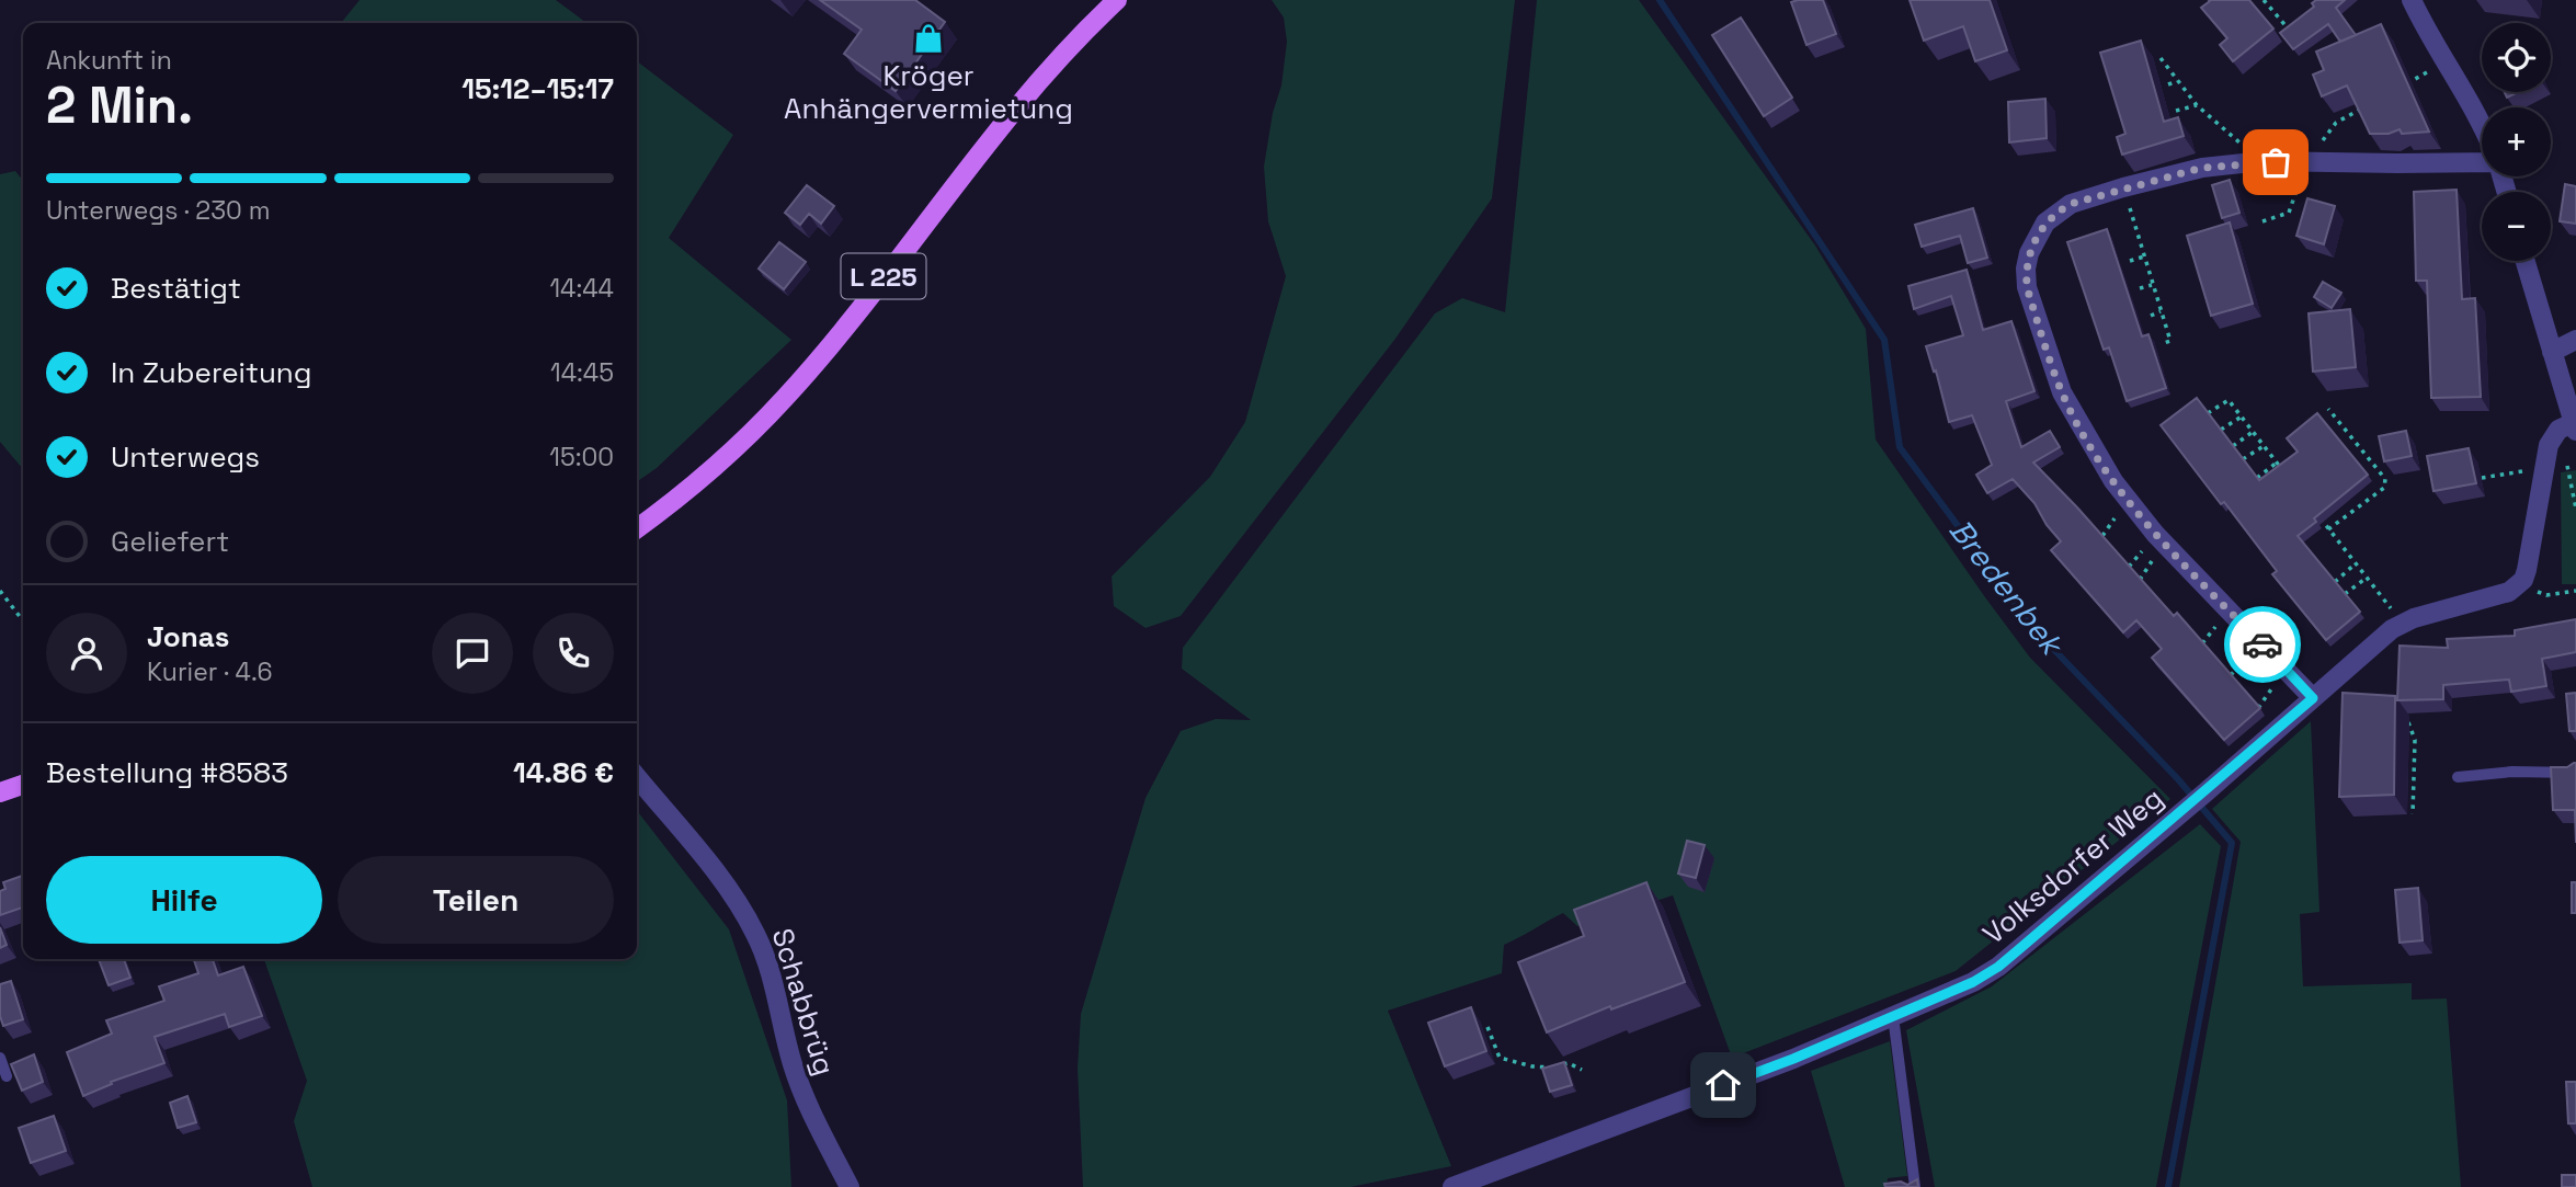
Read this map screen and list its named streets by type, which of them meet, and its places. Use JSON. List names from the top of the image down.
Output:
{
  "streets": {
    "main road": ["L 225"],
    "street": ["Volksdorfer Weg", "Schabbrüg"]
  },
  "water": ["Bredenbek"],
  "places": {
    "shop": ["Kröger Anhängervermietung"]
  },
  "page": {
    "map_buttons": ["+", "−"],
    "heading": ["2 Min.", "Ankunft in", "15:12–15:17"],
    "panel": [
      "Jonas",
      "Kurier · 4.6",
      "Bestellung #8583",
      "14.86 €"
    ],
    "bar": "Unterwegs · 230 m",
    "list": [
      ["Bestätigt", "14:44"],
      ["In Zubereitung", "14:45"],
      ["Unterwegs", "15:00"],
      "Geliefert"
    ],
    "buttons": ["Hilfe", "Teilen"]
  }
}
